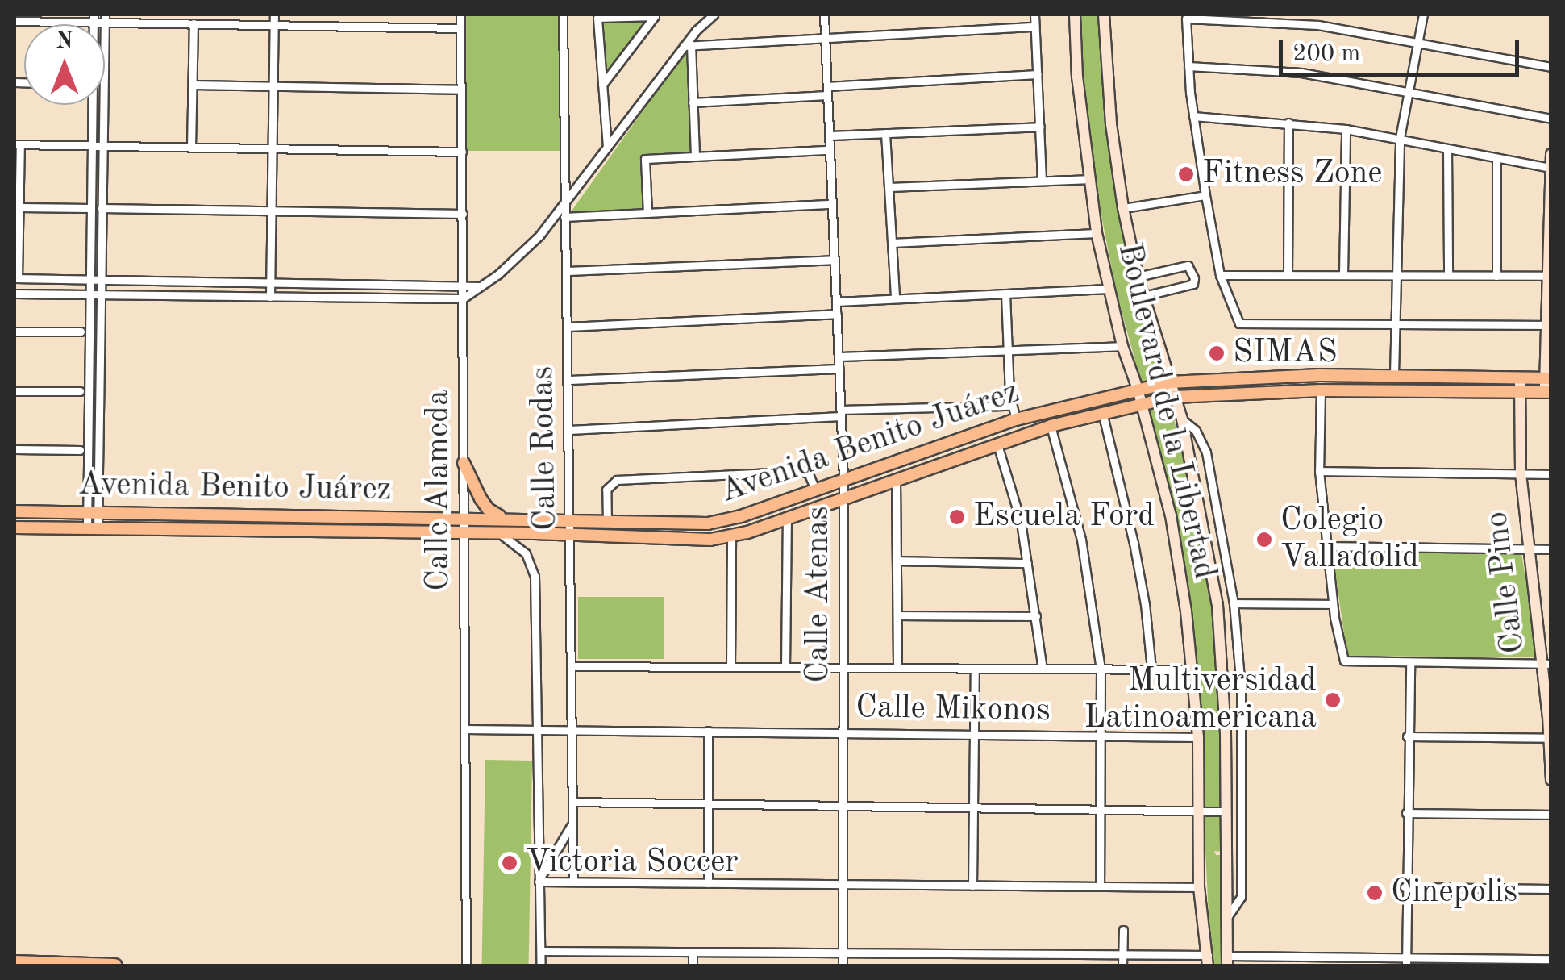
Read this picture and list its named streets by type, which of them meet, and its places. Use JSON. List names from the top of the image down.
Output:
{
  "streets": {
    "main road": ["Boulevard de la Libertad", "Avenida Benito Juárez", "Calle Pino"],
    "street": [
      "Calle Rodas",
      "Calle Alameda",
      "Calle Atenas",
      "Calle Mikonos"
    ]
  },
  "crossings": [
    ["Boulevard de la Libertad", "Avenida Benito Juárez"],
    ["Boulevard de la Libertad", "Calle Mikonos"],
    ["Avenida Benito Juárez", "Calle Rodas"],
    ["Avenida Benito Juárez", "Calle Alameda"],
    ["Avenida Benito Juárez", "Calle Pino"],
    ["Avenida Benito Juárez", "Calle Atenas"],
    ["Calle Rodas", "Calle Mikonos"],
    ["Calle Alameda", "Calle Mikonos"],
    ["Calle Atenas", "Calle Mikonos"]
  ],
  "places": [
    "Fitness Zone",
    "SIMAS",
    "Escuela Ford",
    "Colegio Valladolid",
    "Multiversidad Latinoamericana",
    "Victoria Soccer",
    "Cinepolis"
  ],
  "scale_bar": "200 m",
  "north": "top"
}
